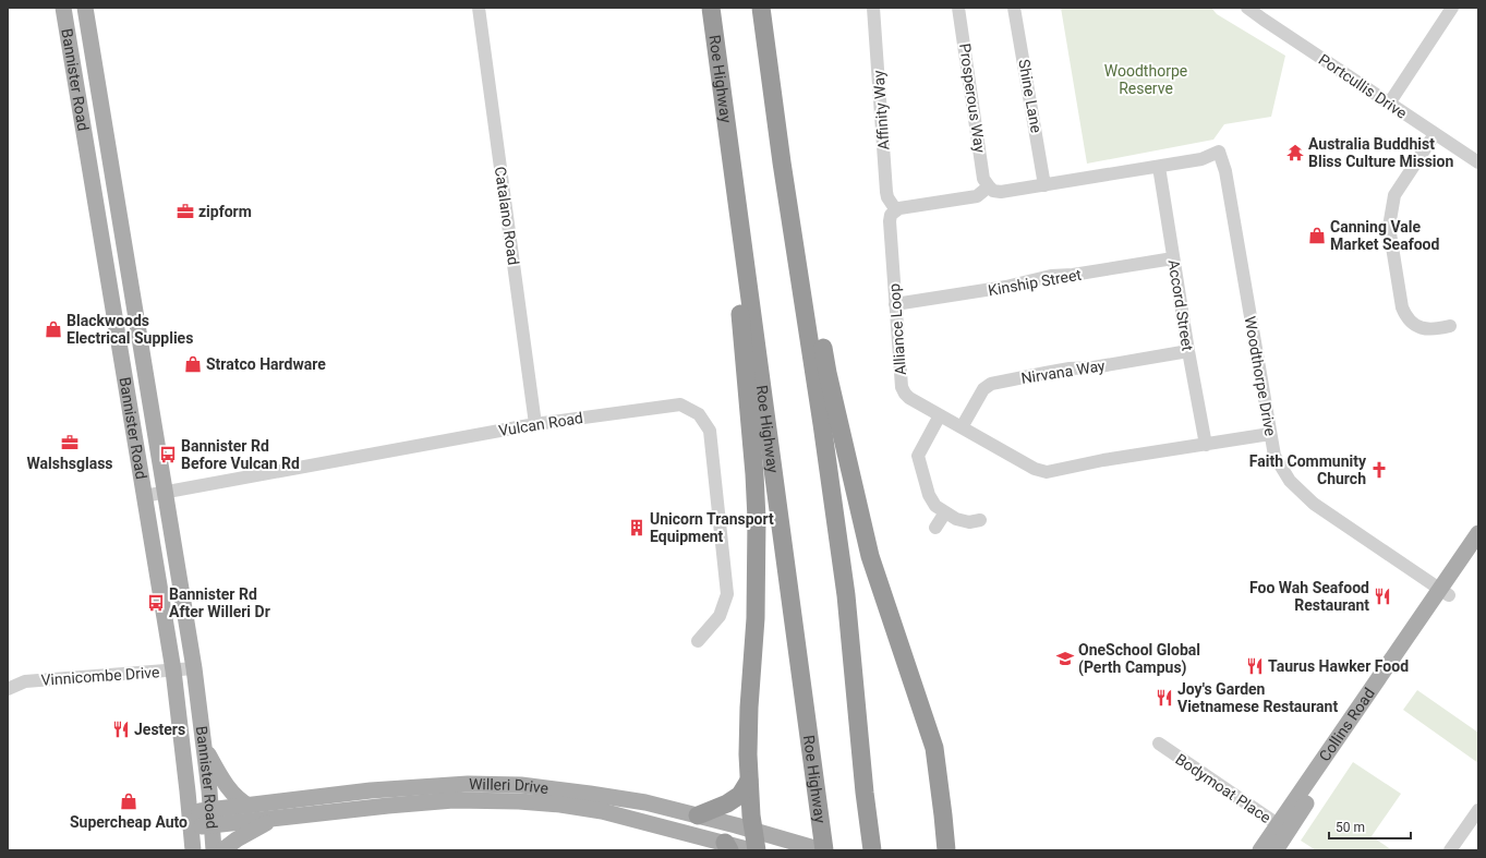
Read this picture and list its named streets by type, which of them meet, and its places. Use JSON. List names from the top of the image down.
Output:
{
  "streets": {
    "highway": ["Roe Highway"],
    "main road": ["Bannister Road", "Collins Road", "Willeri Drive"],
    "street": [
      "Portcullis Drive",
      "Shine Lane",
      "Prosperous Way",
      "Affinity Way",
      "Catalano Road",
      "Kinship Street",
      "Accord Street",
      "Alliance Loop",
      "Nirvana Way",
      "Woodthorpe Drive",
      "Vulcan Road",
      "Vinnicombe Drive",
      "Bodymoat Place"
    ]
  },
  "crossings": [
    ["Roe Highway", "Willeri Drive"],
    ["Bannister Road", "Vulcan Road"],
    ["Bannister Road", "Vinnicombe Drive"],
    ["Bannister Road", "Willeri Drive"],
    ["Affinity Way", "Alliance Loop"],
    ["Catalano Road", "Vulcan Road"],
    ["Kinship Street", "Accord Street"],
    ["Kinship Street", "Alliance Loop"],
    ["Accord Street", "Alliance Loop"],
    ["Accord Street", "Nirvana Way"],
    ["Accord Street", "Woodthorpe Drive"],
    ["Alliance Loop", "Nirvana Way"],
    ["Alliance Loop", "Woodthorpe Drive"],
    ["Woodthorpe Drive", "Collins Road"],
    ["Collins Road", "Bodymoat Place"]
  ],
  "parks": ["Woodthorpe Reserve"],
  "places": {
    "temple": ["Australia Buddhist Bliss Culture Mission"],
    "office": ["zipform", "Walshsglass"],
    "shop": [
      "Canning Vale Market Seafood",
      "Blackwoods Electrical Supplies",
      "Stratco Hardware",
      "Supercheap Auto"
    ],
    "bus stop": ["Bannister Rd Before Vulcan Rd", "Bannister Rd After Willeri Dr"],
    "church": ["Faith Community Church"],
    "building": ["Unicorn Transport Equipment"],
    "restaurant": [
      "Foo Wah Seafood Restaurant",
      "Taurus Hawker Food",
      "Joy's Garden Vietnamese Restaurant",
      "Jesters"
    ],
    "school or university": ["OneSchool Global (Perth Campus)"]
  },
  "scale_bar": "50 m"
}
